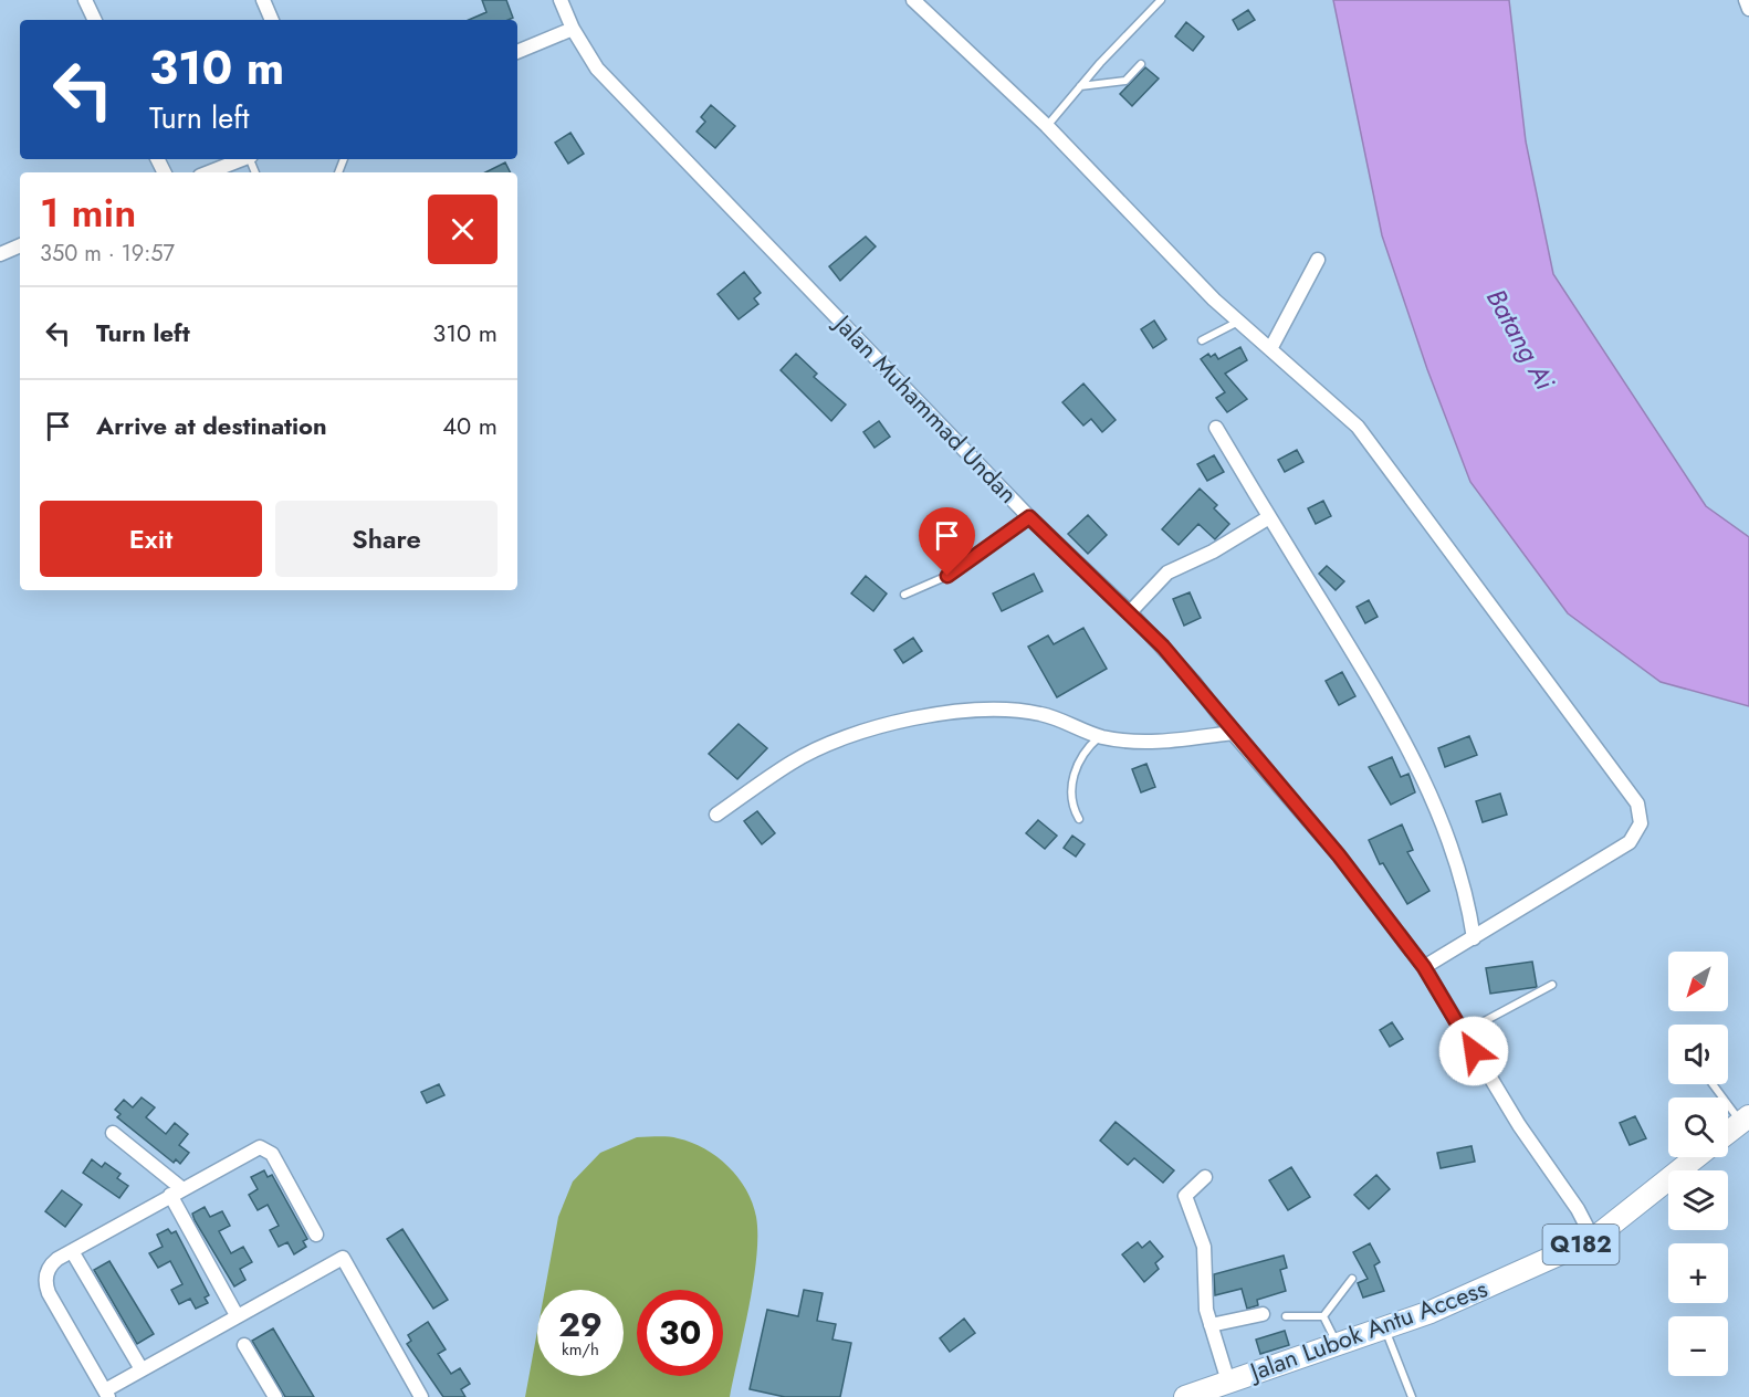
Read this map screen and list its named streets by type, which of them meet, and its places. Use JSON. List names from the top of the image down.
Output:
{
  "streets": {
    "main road": ["Q182", "Jalan Lubok Antu Access"],
    "street": ["Jalan Muhammad Undan"]
  },
  "crossings": [
    ["Jalan Muhammad Undan", "Jalan Lubok Antu Access"]
  ],
  "water": ["Batang Ai"],
  "north": "bottom left",
  "page": {
    "turn": ["310 m", "Turn left"],
    "heading": ["1 min", "350 m · 19:57"],
    "list": [
      {
        "name": "Turn left",
        "value": "310 m"
      },
      {
        "name": "Arrive at destination",
        "value": "40 m"
      }
    ],
    "buttons": ["Exit", "Share"],
    "map_buttons": ["+", "−"],
    "speed": "29 km/h",
    "limit": "30"
  }
}
